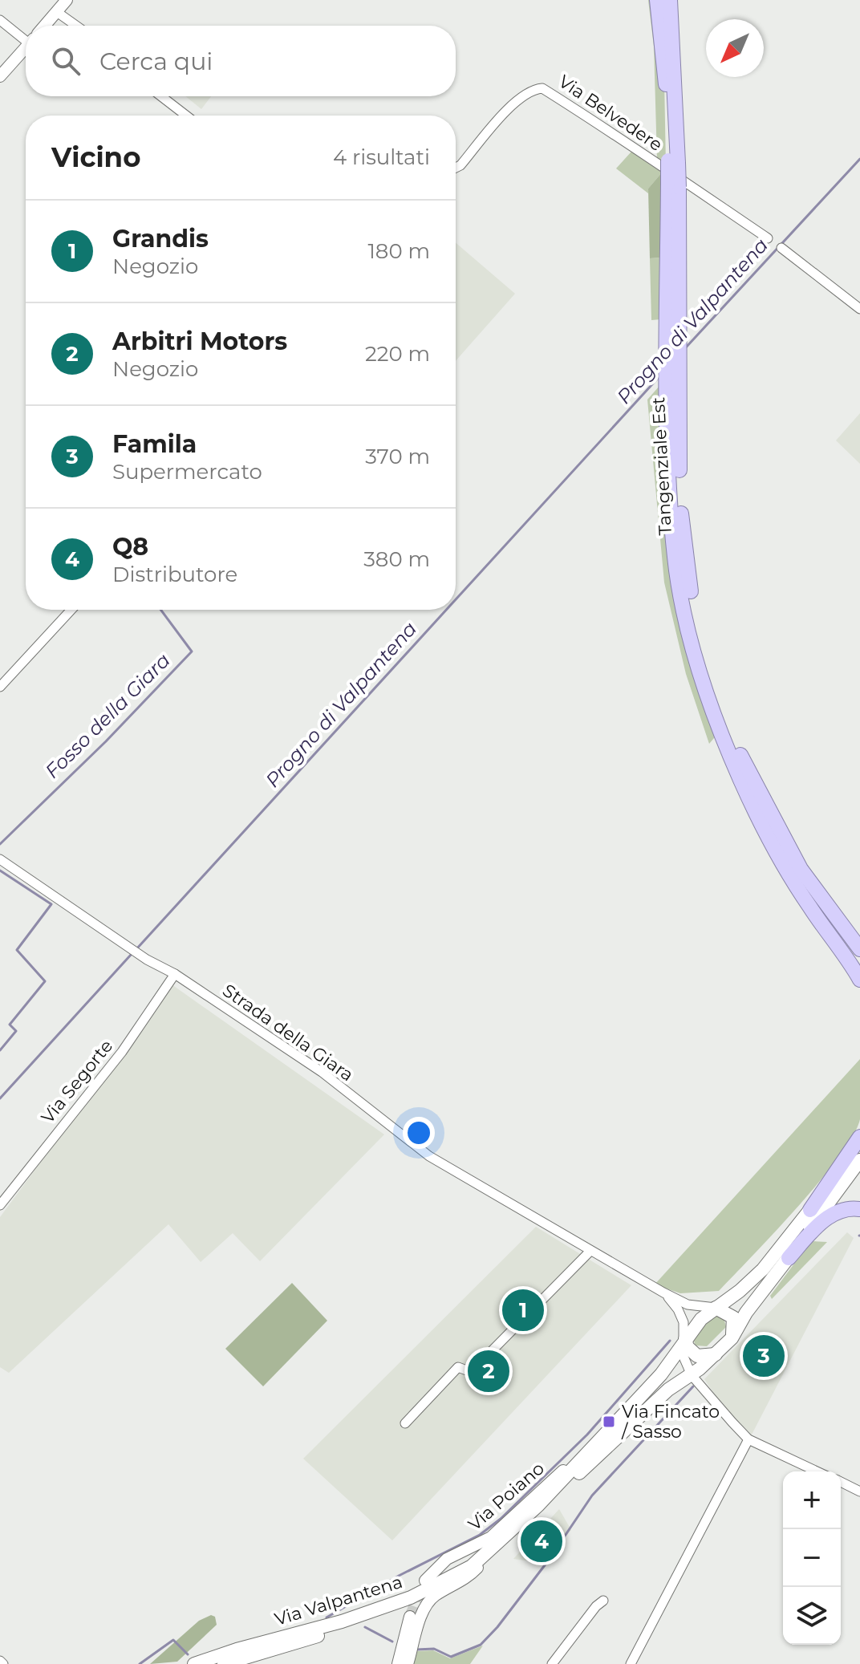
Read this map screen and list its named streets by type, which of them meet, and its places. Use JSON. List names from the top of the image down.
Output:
{
  "streets": {
    "highway": ["Tangenziale Est"],
    "main road": ["Via Valpantena"],
    "street": [
      "Via Belvedere",
      "Strada della Giara",
      "Via Segorte",
      "Via Poiano"
    ]
  },
  "crossings": [
    ["Strada della Giara", "Via Segorte"],
    ["Strada della Giara", "Via Valpantena"],
    ["Via Poiano", "Via Valpantena"]
  ],
  "water": ["Progno di Valpantena", "Fosso della Giara"],
  "places": {
    "transit": ["Via Fincato / Sasso"]
  },
  "north": "bottom left",
  "page": {
    "search": "Cerca qui",
    "heading": ["Vicino", "4 risultati"],
    "list": [
      {
        "mark": "1",
        "name": "Grandis",
        "note": "Negozio",
        "value": "180 m"
      },
      {
        "mark": "2",
        "name": "Arbitri Motors",
        "note": "Negozio",
        "value": "220 m"
      },
      {
        "mark": "3",
        "name": "Famila",
        "note": "Supermercato",
        "value": "370 m"
      },
      {
        "mark": "4",
        "name": "Q8",
        "note": "Distributore",
        "value": "380 m"
      }
    ],
    "pins": [
      "1",
      "3",
      "2",
      "4"
    ],
    "map_buttons": ["+", "−"]
  }
}
